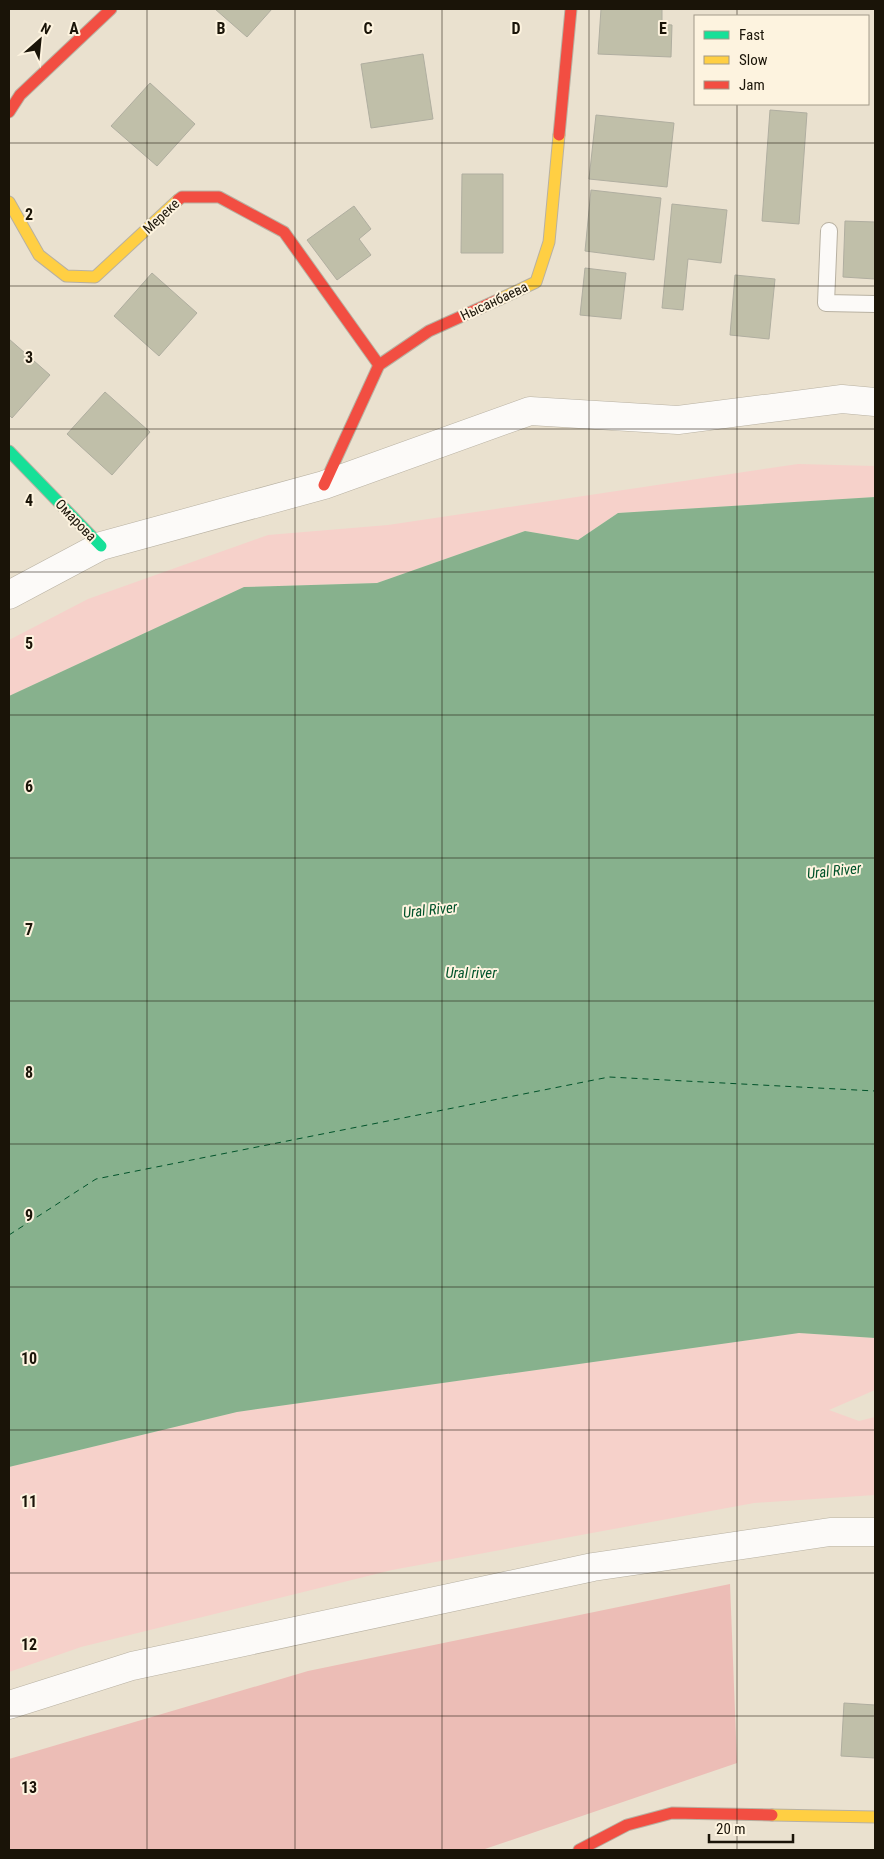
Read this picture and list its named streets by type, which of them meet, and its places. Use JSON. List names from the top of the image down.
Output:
{
  "streets": {
    "street": ["Мереке", "Нысанбаева", "Омарова"]
  },
  "crossings": [
    ["Мереке", "Нысанбаева"]
  ],
  "water": ["Ural River", "Ural river"],
  "legend": ["Fast", "Slow", "Jam"],
  "scale_bar": "20 m",
  "north": "top right",
  "grid": {
    "columns": [
      "A",
      "B",
      "C",
      "D",
      "E"
    ],
    "rows": [
      "2",
      "3",
      "4",
      "5",
      "6",
      "7",
      "8",
      "9",
      "10",
      "11",
      "12",
      "13"
    ]
  }
}
